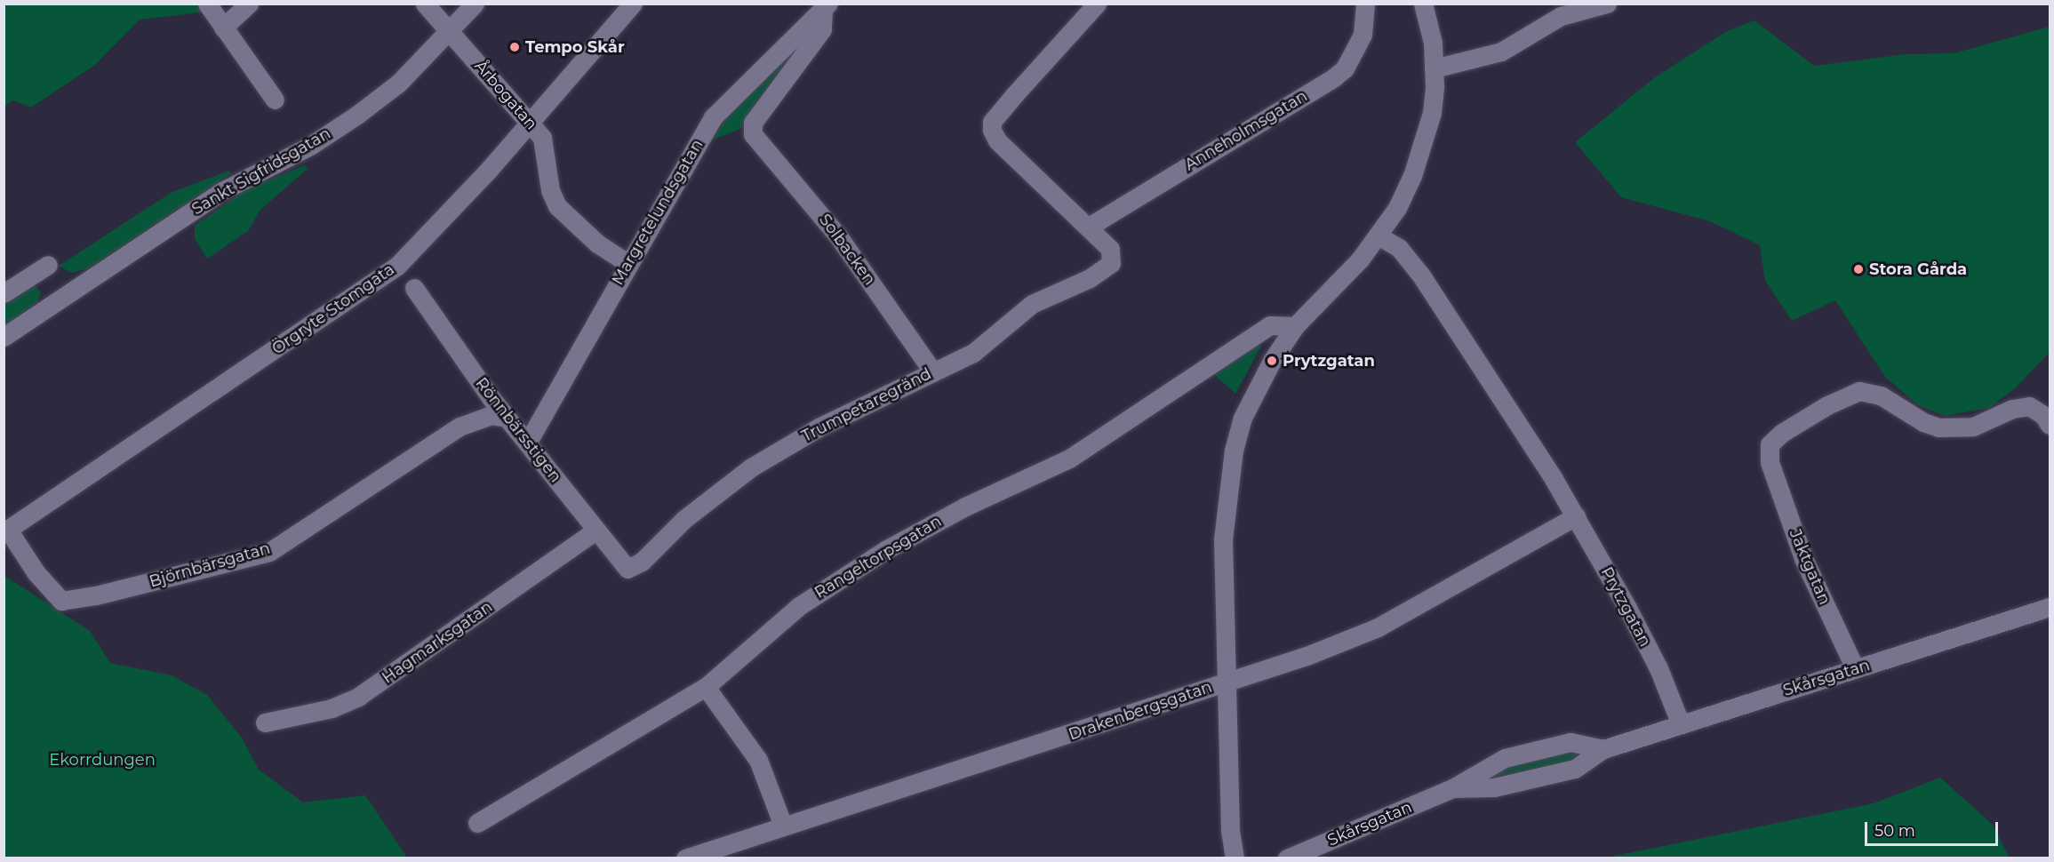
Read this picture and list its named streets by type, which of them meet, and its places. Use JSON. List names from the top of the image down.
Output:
{
  "streets": {
    "street": [
      "Årbogatan",
      "Anneholmsgatan",
      "Sankt Sigfridsgatan",
      "Margretelundsgatan",
      "Solbacken",
      "Örgryte Stomgata",
      "Trumpetaregränd",
      "Rönnbärsstigen",
      "Rangeltorpsgatan",
      "Björnbärsgatan",
      "Jaktgatan",
      "Prytzgatan",
      "Hagmarksgatan",
      "Skårsgatan",
      "Drakenbergsgatan"
    ]
  },
  "crossings": [
    ["Årbogatan", "Sankt Sigfridsgatan"],
    ["Årbogatan", "Margretelundsgatan"],
    ["Årbogatan", "Örgryte Stomgata"],
    ["Anneholmsgatan", "Trumpetaregränd"],
    ["Margretelundsgatan", "Solbacken"],
    ["Margretelundsgatan", "Rönnbärsstigen"],
    ["Solbacken", "Trumpetaregränd"],
    ["Örgryte Stomgata", "Björnbärsgatan"],
    ["Trumpetaregränd", "Rönnbärsstigen"],
    ["Rönnbärsstigen", "Björnbärsgatan"],
    ["Rönnbärsstigen", "Hagmarksgatan"],
    ["Jaktgatan", "Skårsgatan"],
    ["Prytzgatan", "Skårsgatan"],
    ["Prytzgatan", "Drakenbergsgatan"]
  ],
  "parks": ["Ekorrdungen"],
  "places": ["Tempo Skår", "Stora Gårda", "Prytzgatan"],
  "scale_bar": "50 m"
}
